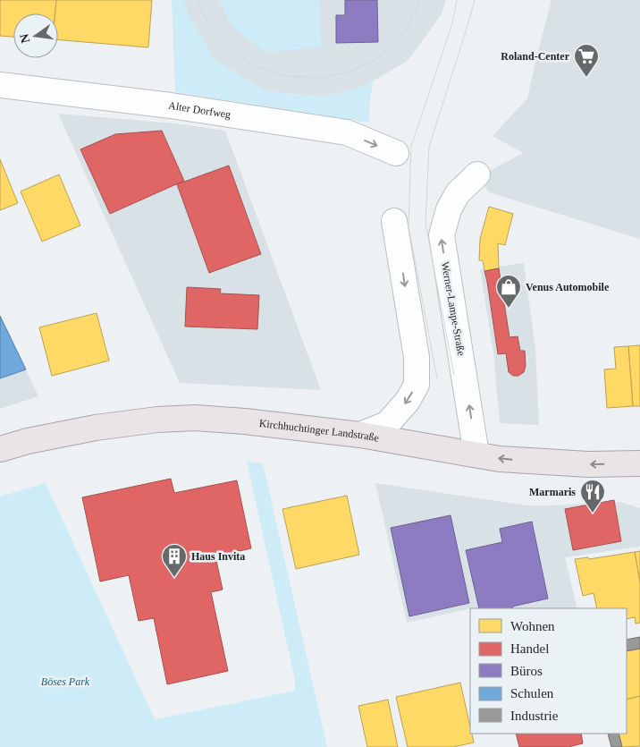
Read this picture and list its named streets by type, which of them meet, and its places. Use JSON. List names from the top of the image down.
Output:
{
  "streets": {
    "main road": ["Kirchhuchtinger Landstraße"],
    "street": ["Alter Dorfweg", "Werner-Lampe-Straße"]
  },
  "crossings": [
    ["Werner-Lampe-Straße", "Kirchhuchtinger Landstraße"]
  ],
  "one_way": ["Alter Dorfweg", "Werner-Lampe-Straße"],
  "parks": ["Böses Park"],
  "places": {
    "supermarket": ["Roland-Center"],
    "shop": ["Venus Automobile"],
    "restaurant": ["Marmaris"],
    "building": ["Haus Invita"]
  },
  "legend": [
    "Wohnen",
    "Handel",
    "Büros",
    "Schulen",
    "Industrie"
  ],
  "north": "left"
}
